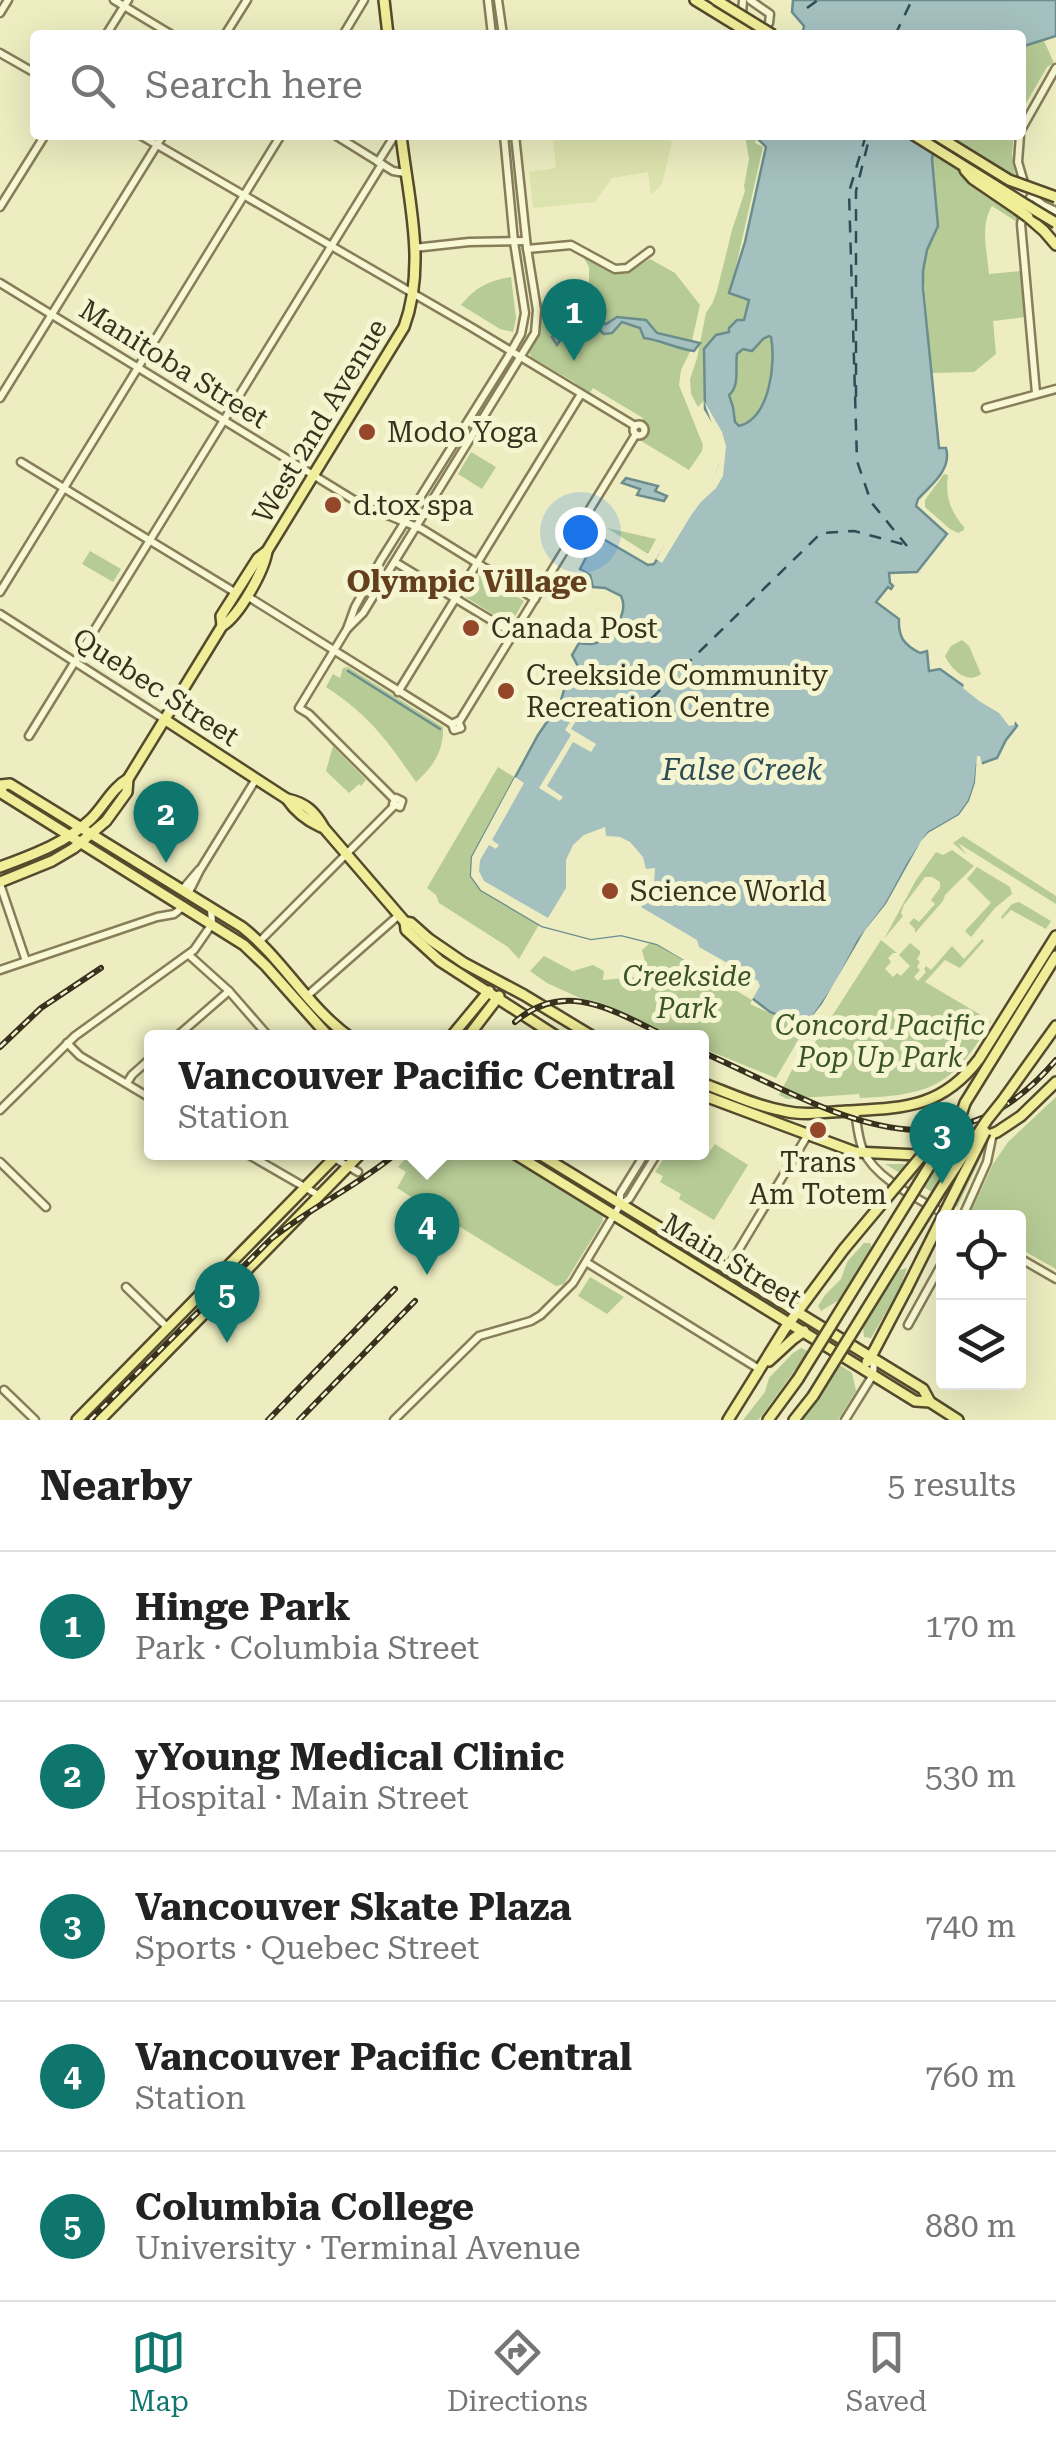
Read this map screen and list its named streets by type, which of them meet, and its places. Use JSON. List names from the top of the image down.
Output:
{
  "streets": {
    "main road": ["West 2nd Avenue", "Quebec Street", "Main Street"],
    "street": ["Manitoba Street"]
  },
  "crossings": [
    ["Manitoba Street", "West 2nd Avenue"],
    ["West 2nd Avenue", "Quebec Street"]
  ],
  "districts": ["Olympic Village"],
  "water": ["False Creek"],
  "parks": ["Creekside Park", "Concord Pacific Pop Up Park"],
  "places": [
    "Modo Yoga",
    "d.tox spa",
    "Canada Post",
    "Creekside Community Recreation Centre",
    "Science World",
    "Trans Am Totem"
  ],
  "page": {
    "search": "Search here",
    "pins": [
      "1",
      "2",
      "3",
      "4",
      "5"
    ],
    "popup": ["Vancouver Pacific Central", "Station"],
    "heading": ["Nearby", "5 results"],
    "list": [
      {
        "mark": "1",
        "name": "Hinge Park",
        "note": "Park · Columbia Street",
        "value": "170 m"
      },
      {
        "mark": "2",
        "name": "yYoung Medical Clinic",
        "note": "Hospital · Main Street",
        "value": "530 m"
      },
      {
        "mark": "3",
        "name": "Vancouver Skate Plaza",
        "note": "Sports · Quebec Street",
        "value": "740 m"
      },
      {
        "mark": "4",
        "name": "Vancouver Pacific Central",
        "note": "Station",
        "value": "760 m"
      },
      {
        "mark": "5",
        "name": "Columbia College",
        "note": "University · Terminal Avenue",
        "value": "880 m"
      }
    ],
    "nav": ["Map", "Directions", "Saved"]
  }
}
